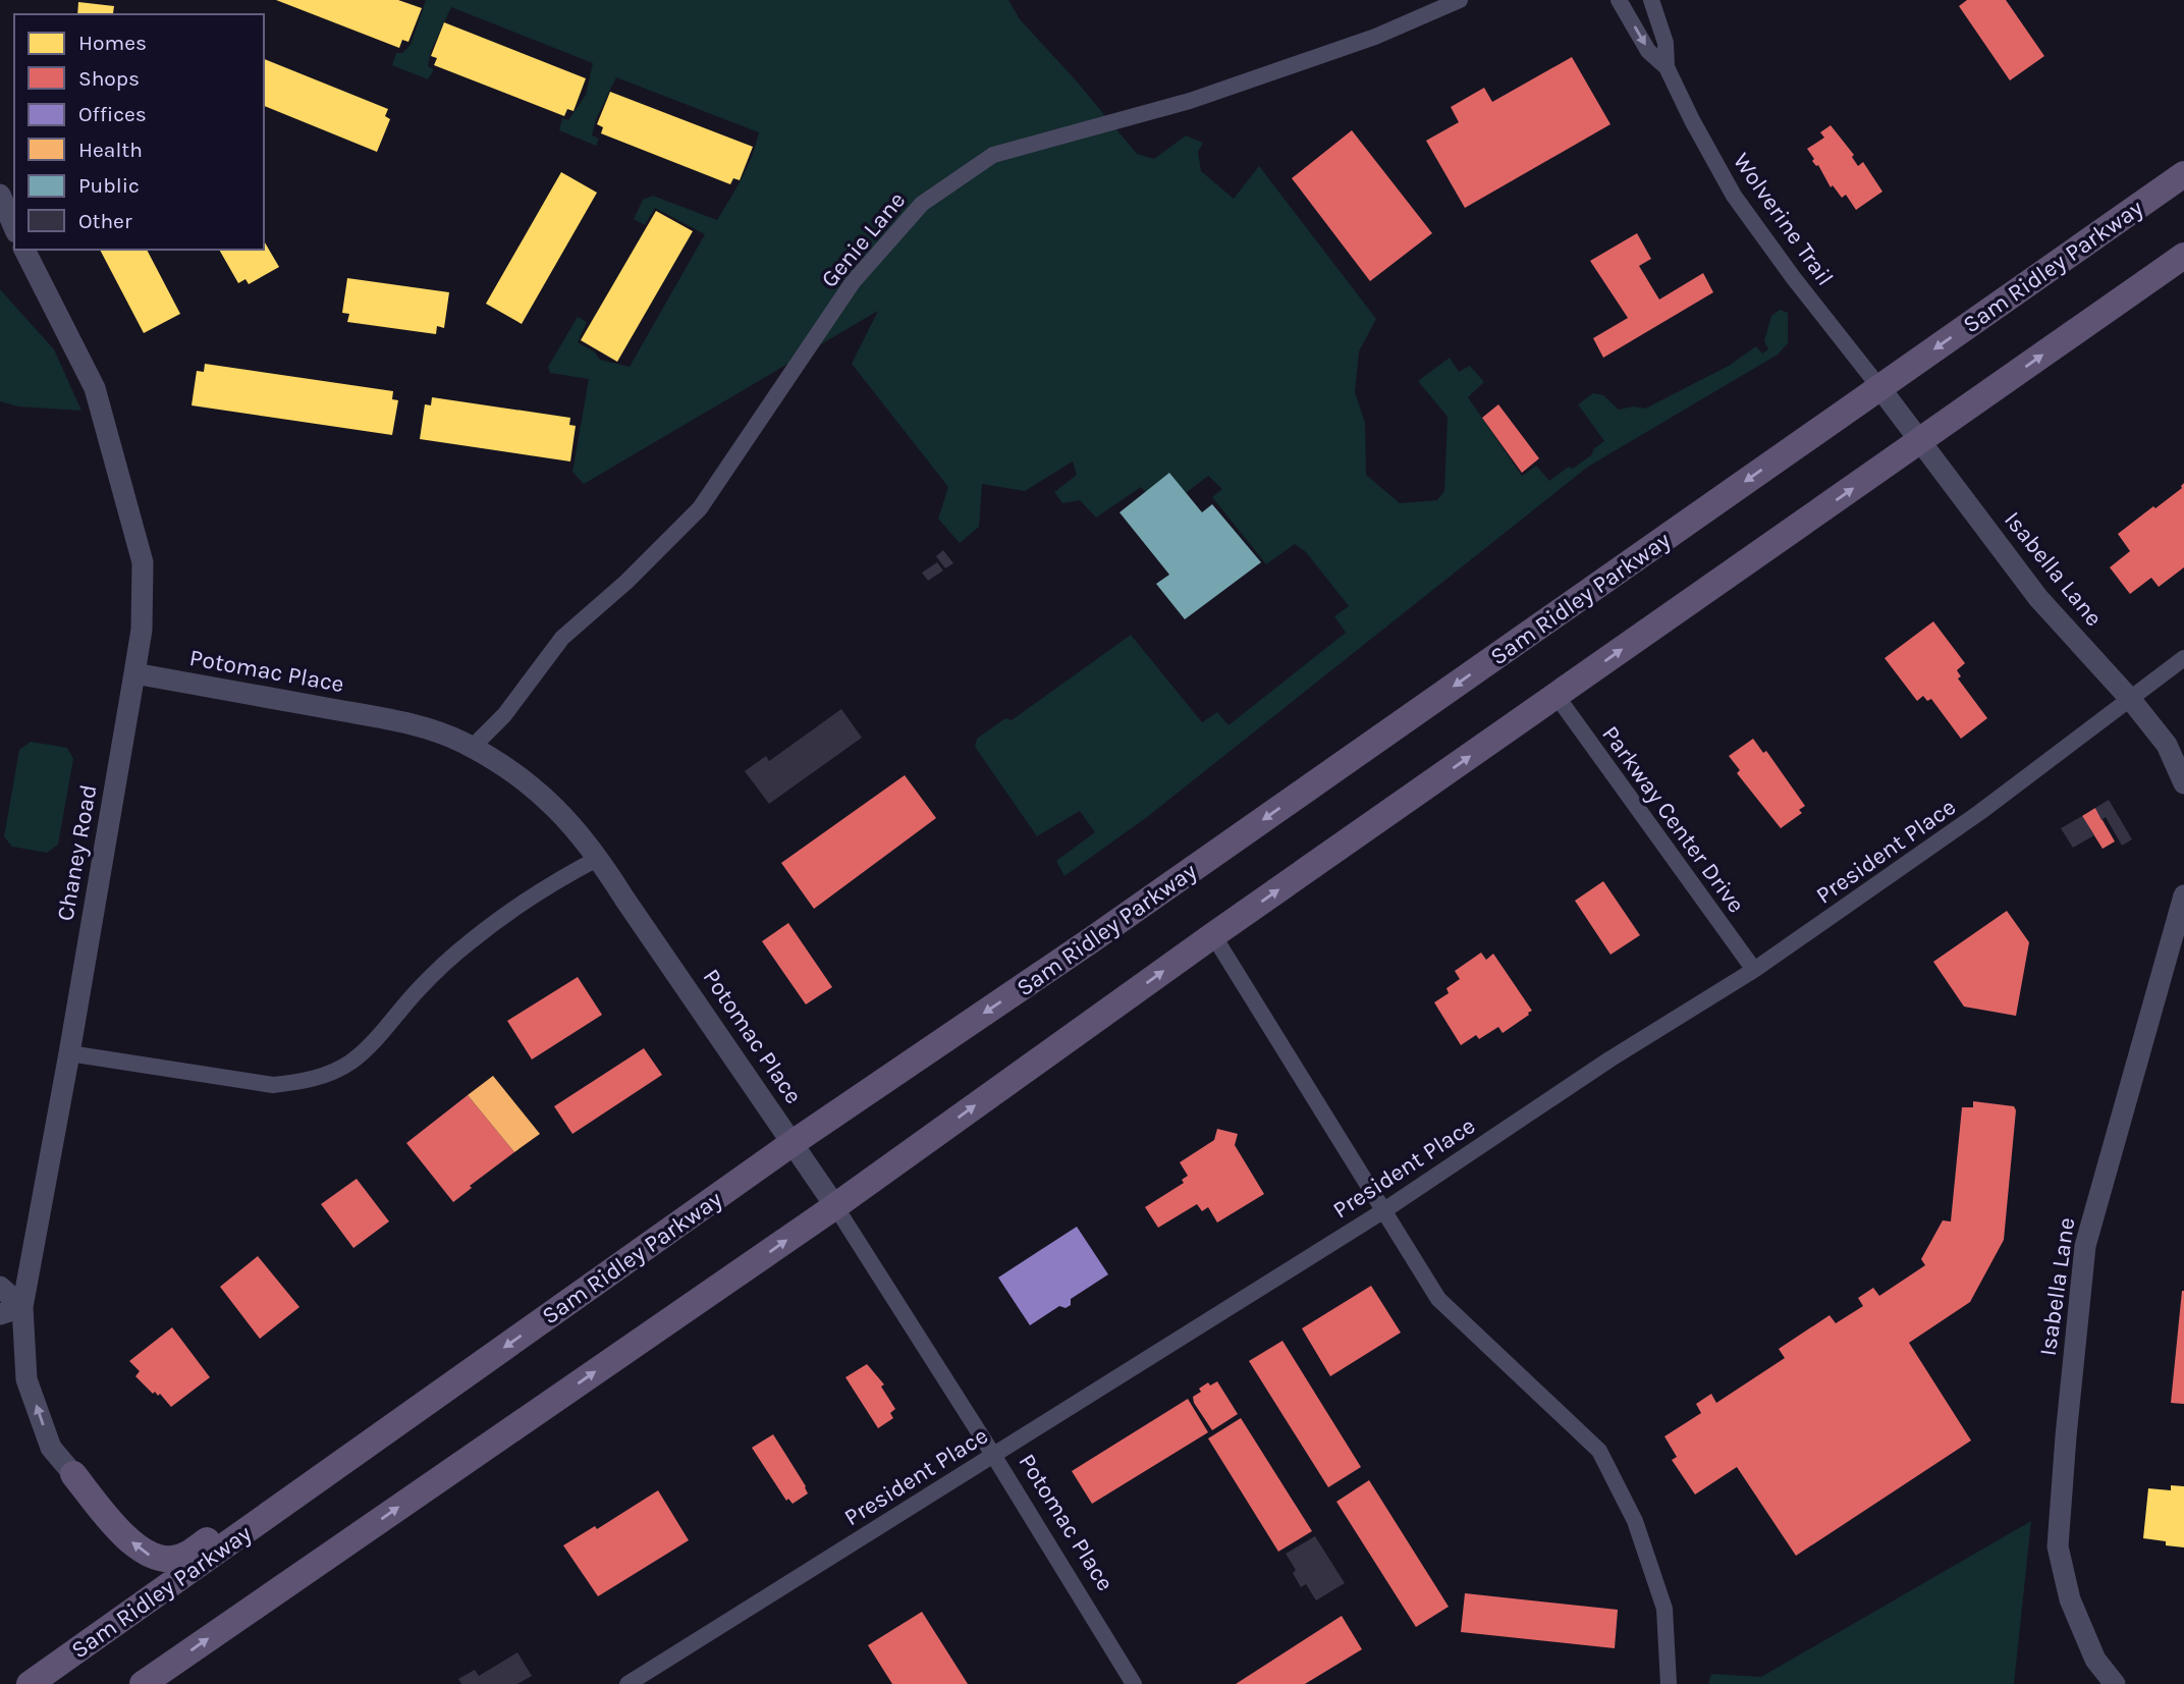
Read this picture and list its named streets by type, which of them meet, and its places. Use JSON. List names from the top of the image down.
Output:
{
  "streets": {
    "main road": ["Sam Ridley Parkway"],
    "street": [
      "Wolverine Trail",
      "Genie Lane",
      "Isabella Lane",
      "Potomac Place",
      "Parkway Center Drive",
      "President Place",
      "Chaney Road"
    ]
  },
  "crossings": [
    ["Wolverine Trail", "Sam Ridley Parkway"],
    ["Wolverine Trail", "Isabella Lane"],
    ["Genie Lane", "Potomac Place"],
    ["Sam Ridley Parkway", "Isabella Lane"],
    ["Sam Ridley Parkway", "Potomac Place"],
    ["Isabella Lane", "President Place"],
    ["Potomac Place", "President Place"],
    ["Potomac Place", "Chaney Road"],
    ["Parkway Center Drive", "President Place"]
  ],
  "legend": [
    "Homes",
    "Shops",
    "Offices",
    "Health",
    "Public",
    "Other"
  ]
}
